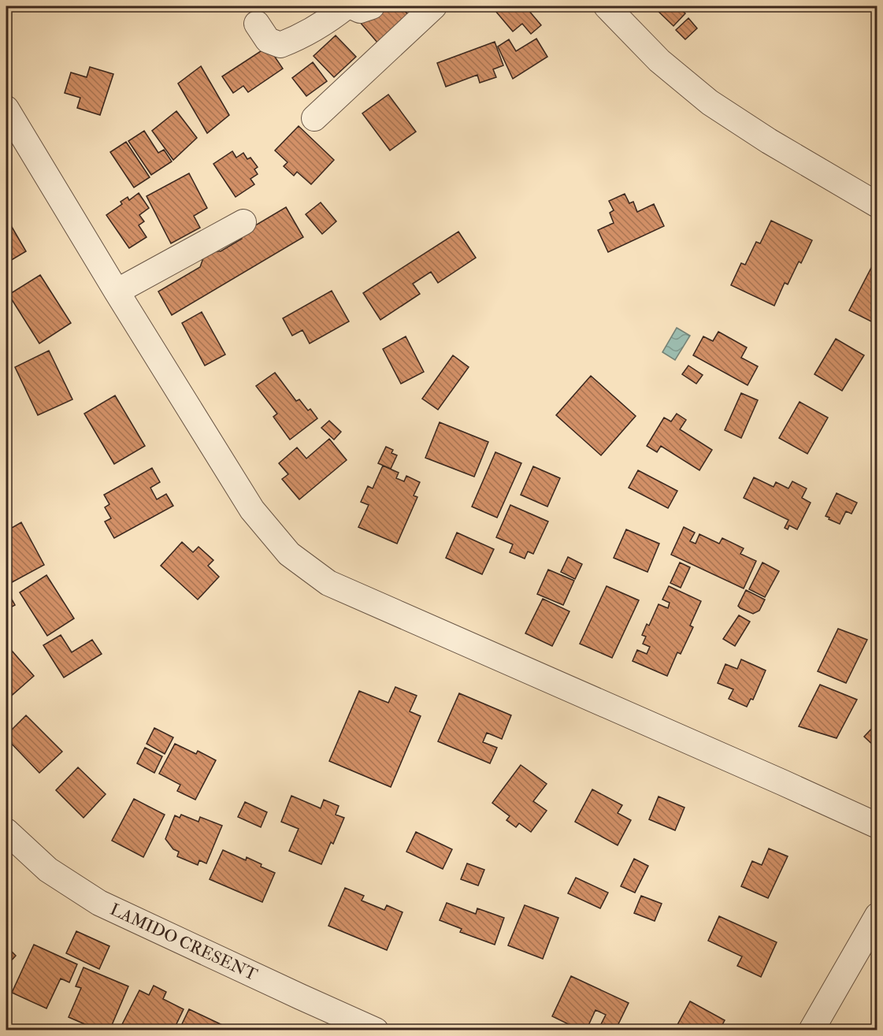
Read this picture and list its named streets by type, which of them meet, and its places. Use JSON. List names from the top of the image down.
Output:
{
  "streets": {
    "street": ["LAMIDO CRESENT"]
  }
}
